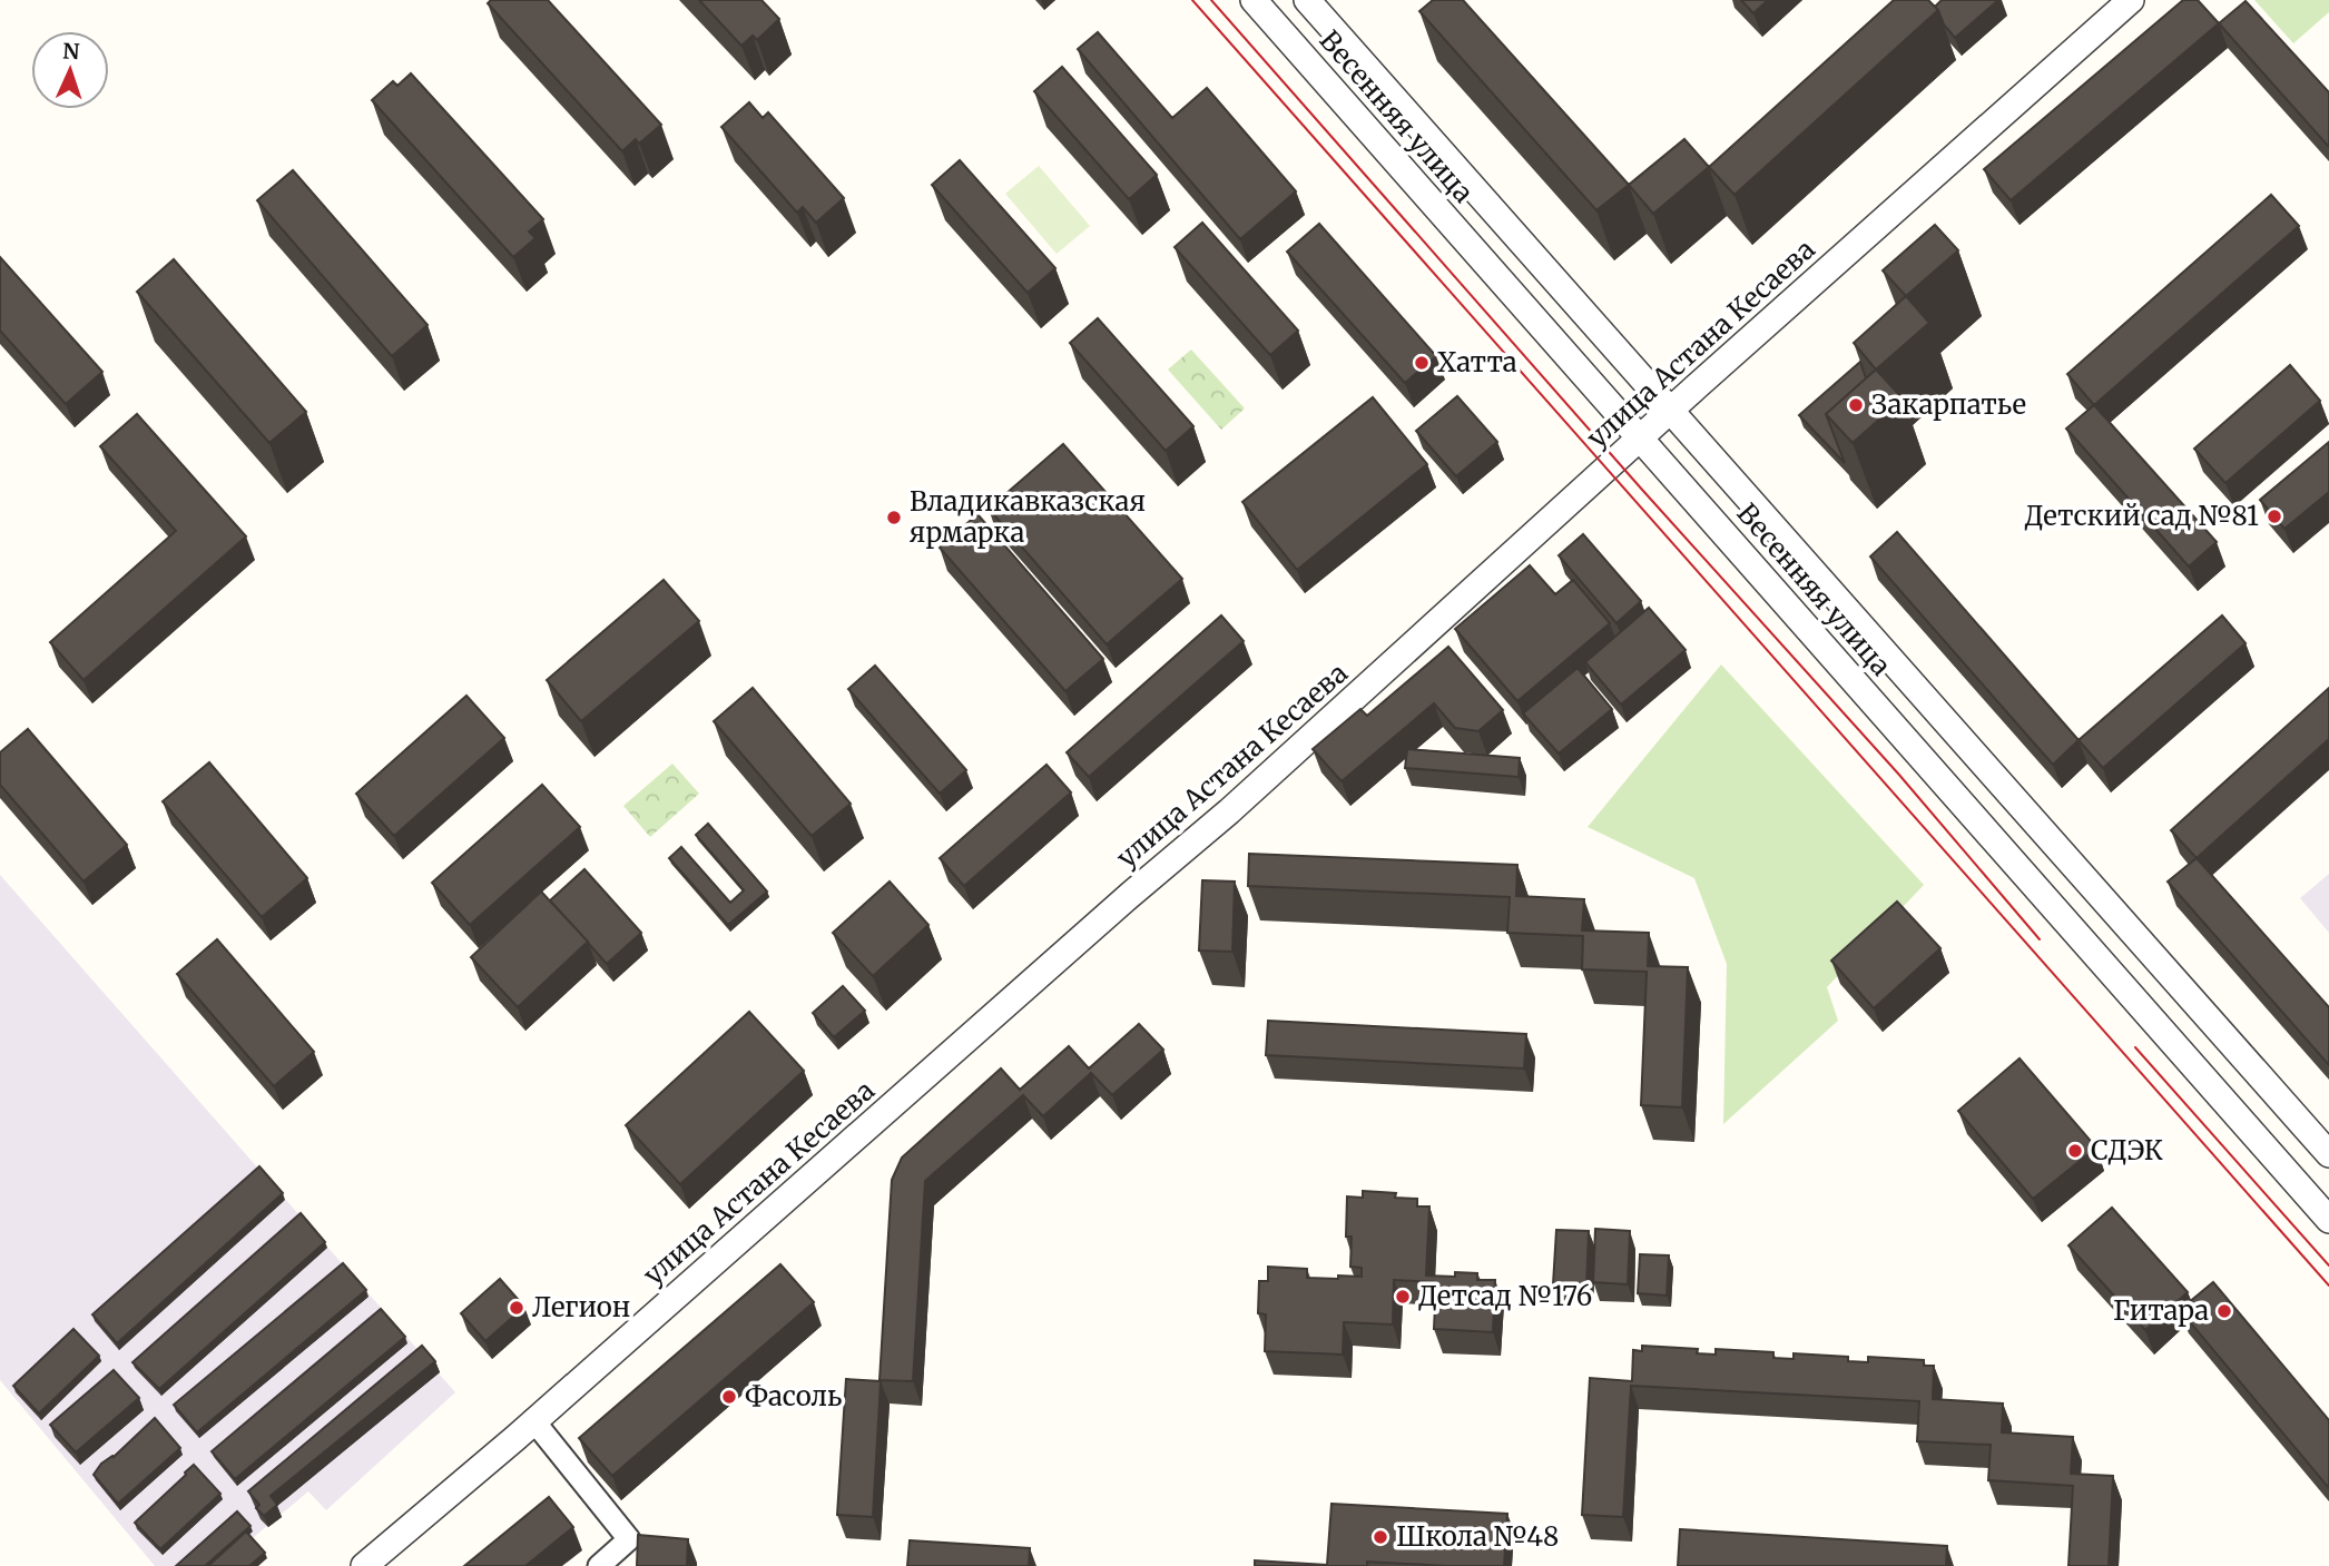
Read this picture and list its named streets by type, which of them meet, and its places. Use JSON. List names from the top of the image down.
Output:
{
  "streets": {
    "street": ["Весенняя улица", "улица Астана Кесаева"]
  },
  "crossings": [
    ["Весенняя улица", "улица Астана Кесаева"]
  ],
  "places": [
    "Хатта",
    "Закарпатье",
    "Детский сад №81",
    "Владикавказская ярмарка",
    "СДЭК",
    "Детсад №176",
    "Легион",
    "Гитара",
    "Фасоль",
    "Школа №48"
  ],
  "north": "top"
}
